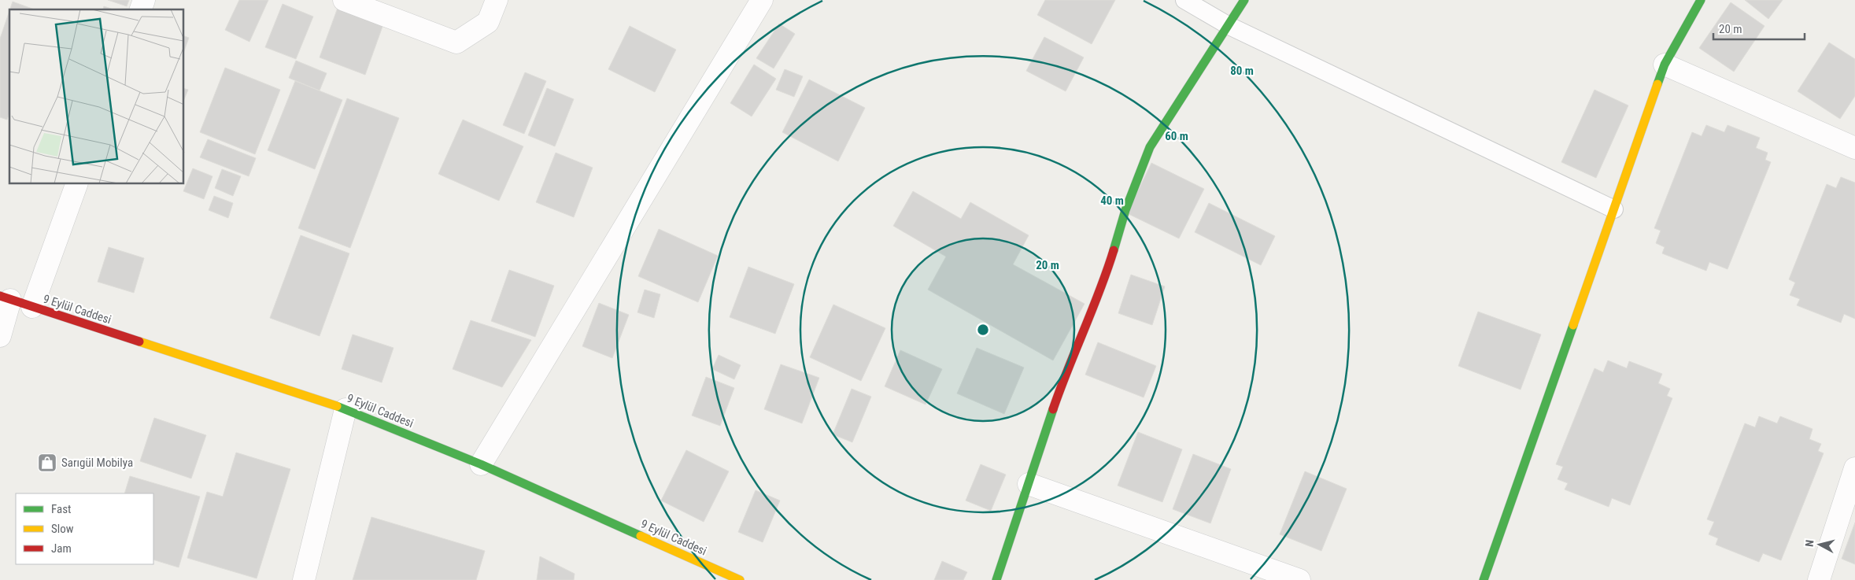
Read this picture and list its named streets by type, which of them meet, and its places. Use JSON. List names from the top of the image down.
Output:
{
  "streets": {
    "street": ["9 Eylül Caddesi"]
  },
  "places": {
    "shop": ["Sarıgül Mobilya"]
  },
  "legend": ["Fast", "Slow", "Jam"],
  "scale_bar": "20 m",
  "north": "left",
  "rings": [
    "80 m",
    "60 m",
    "40 m",
    "20 m"
  ]
}
